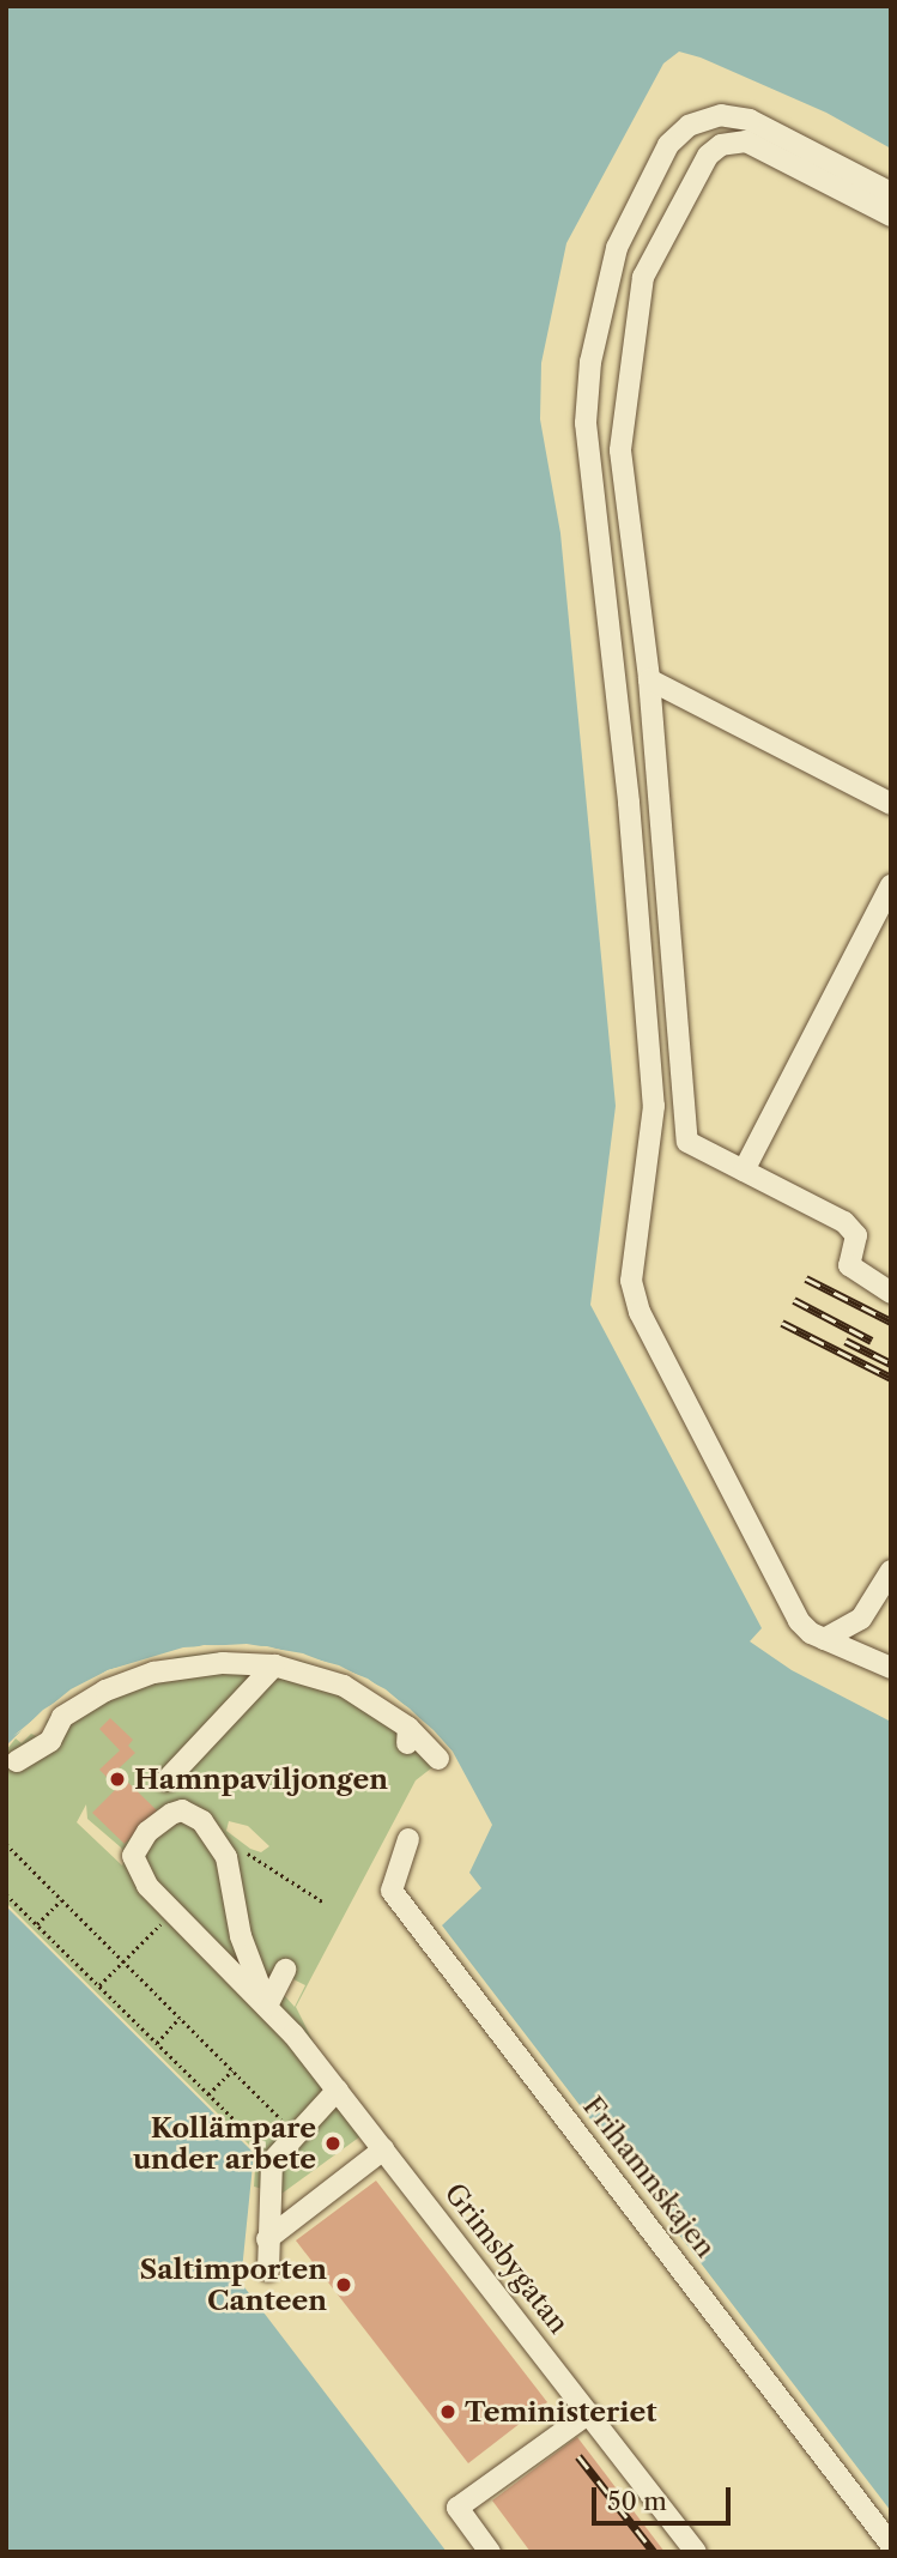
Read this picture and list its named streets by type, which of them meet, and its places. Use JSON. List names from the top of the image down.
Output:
{
  "streets": {
    "street": ["Frihamnskajen", "Grimsbygatan"]
  },
  "places": [
    "Hamnpaviljongen",
    "Kollämpare under arbete",
    "Saltimporten Canteen",
    "Teministeriet"
  ],
  "scale_bar": "50 m"
}
